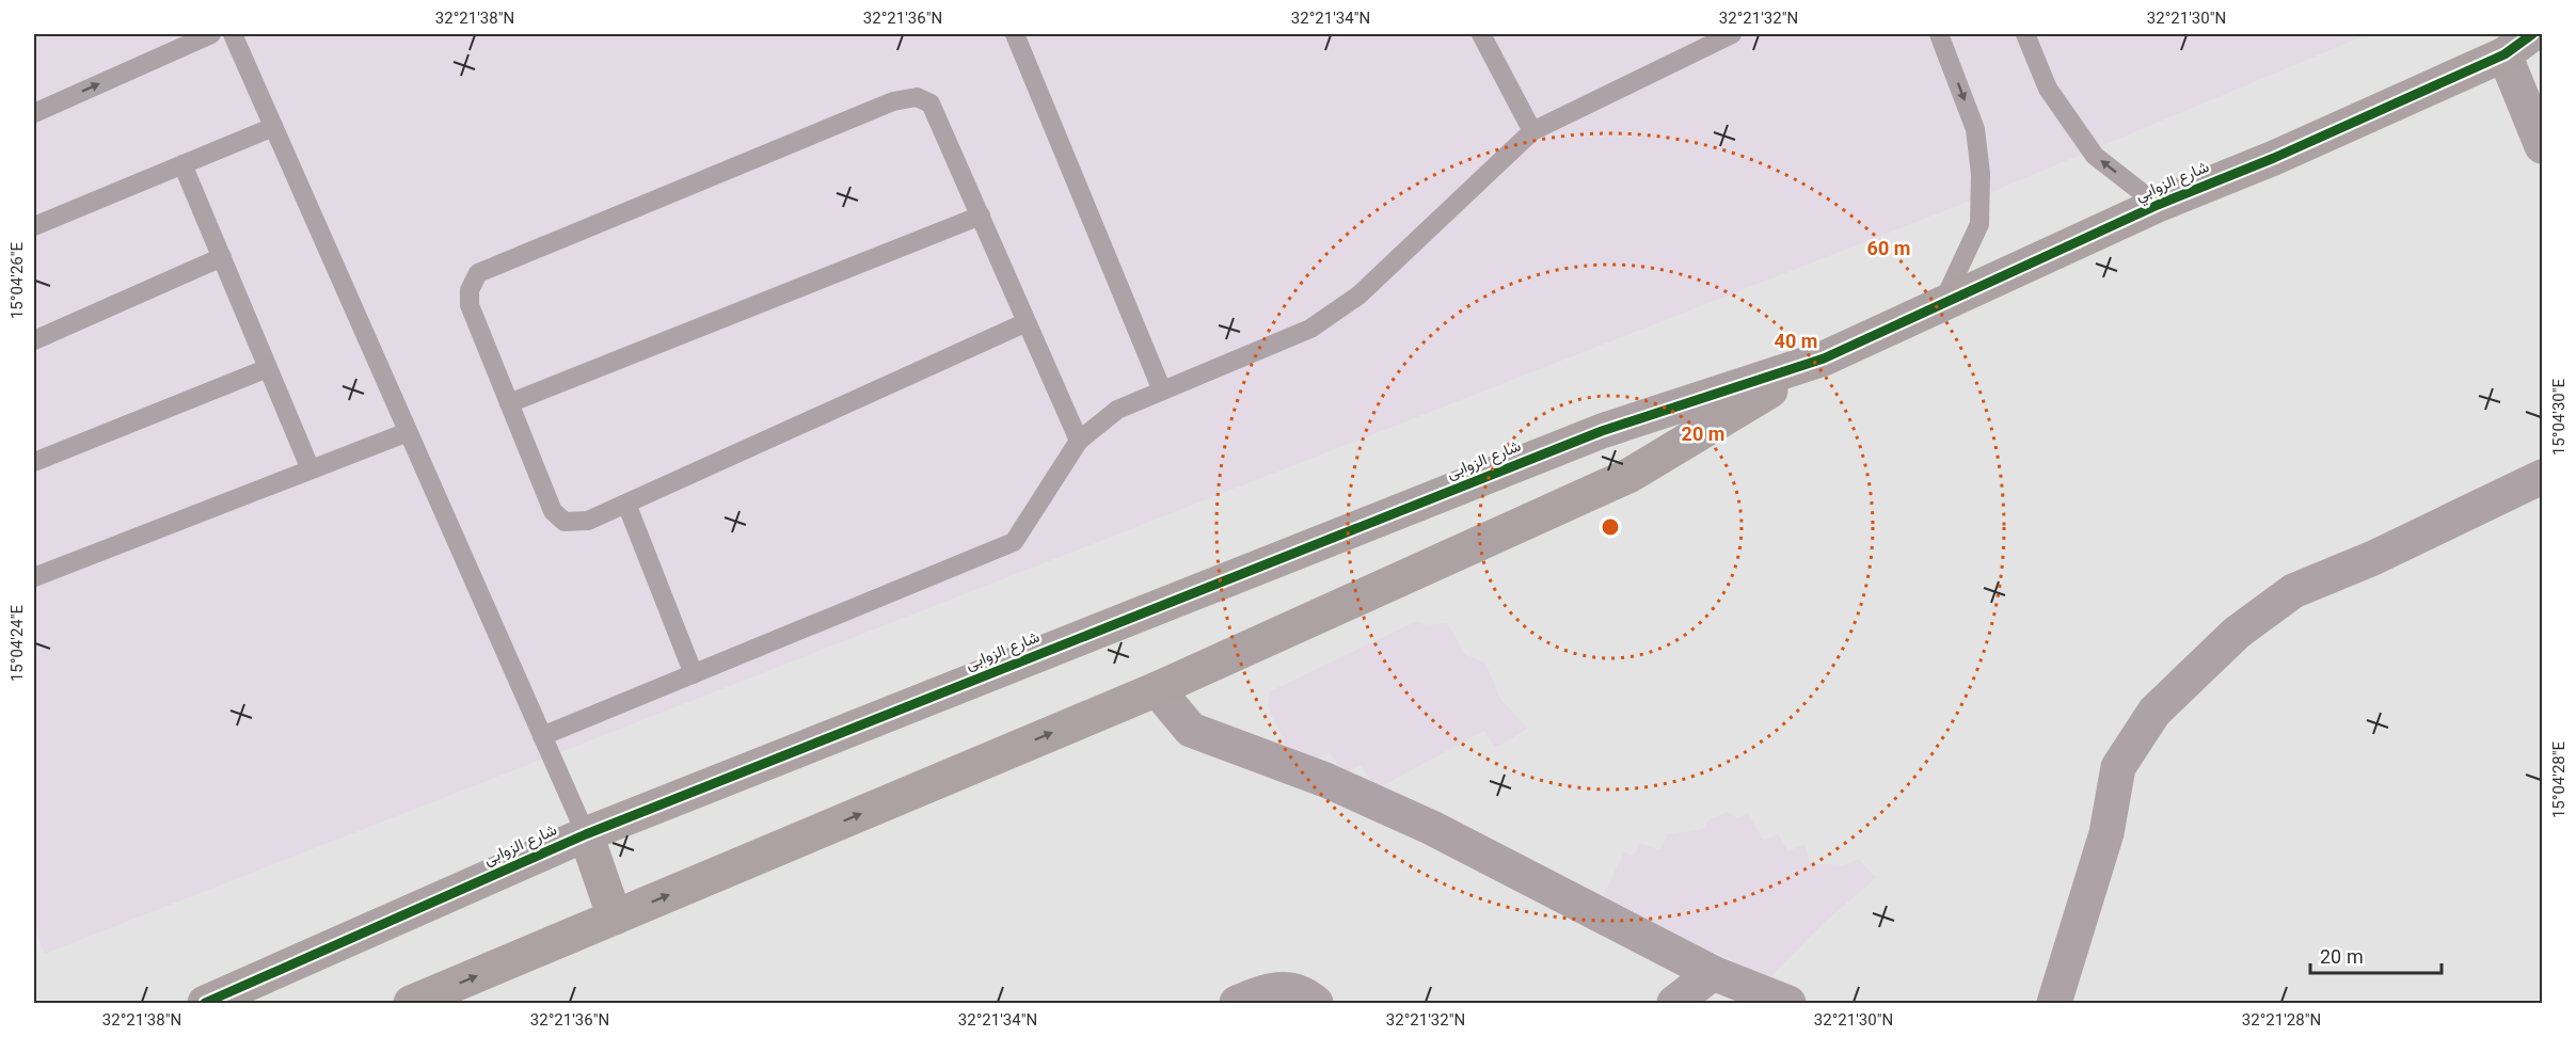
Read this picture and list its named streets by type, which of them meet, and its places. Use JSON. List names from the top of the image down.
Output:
{
  "streets": {
    "street": ["شارع الزوابي", "شارع الزوابى"]
  },
  "crossings": [
    ["شارع الزوابي", "شارع الزوابى"]
  ],
  "scale_bar": "20 m",
  "coordinates": [
    "32°21'38\"N",
    "32°21'36\"N",
    "32°21'34\"N",
    "32°21'32\"N",
    "32°21'30\"N",
    "15°04'26\"E",
    "15°04'30\"E",
    "15°04'24\"E",
    "15°04'28\"E",
    "32°21'28\"N"
  ],
  "rings": ["60 m", "40 m", "20 m"]
}
